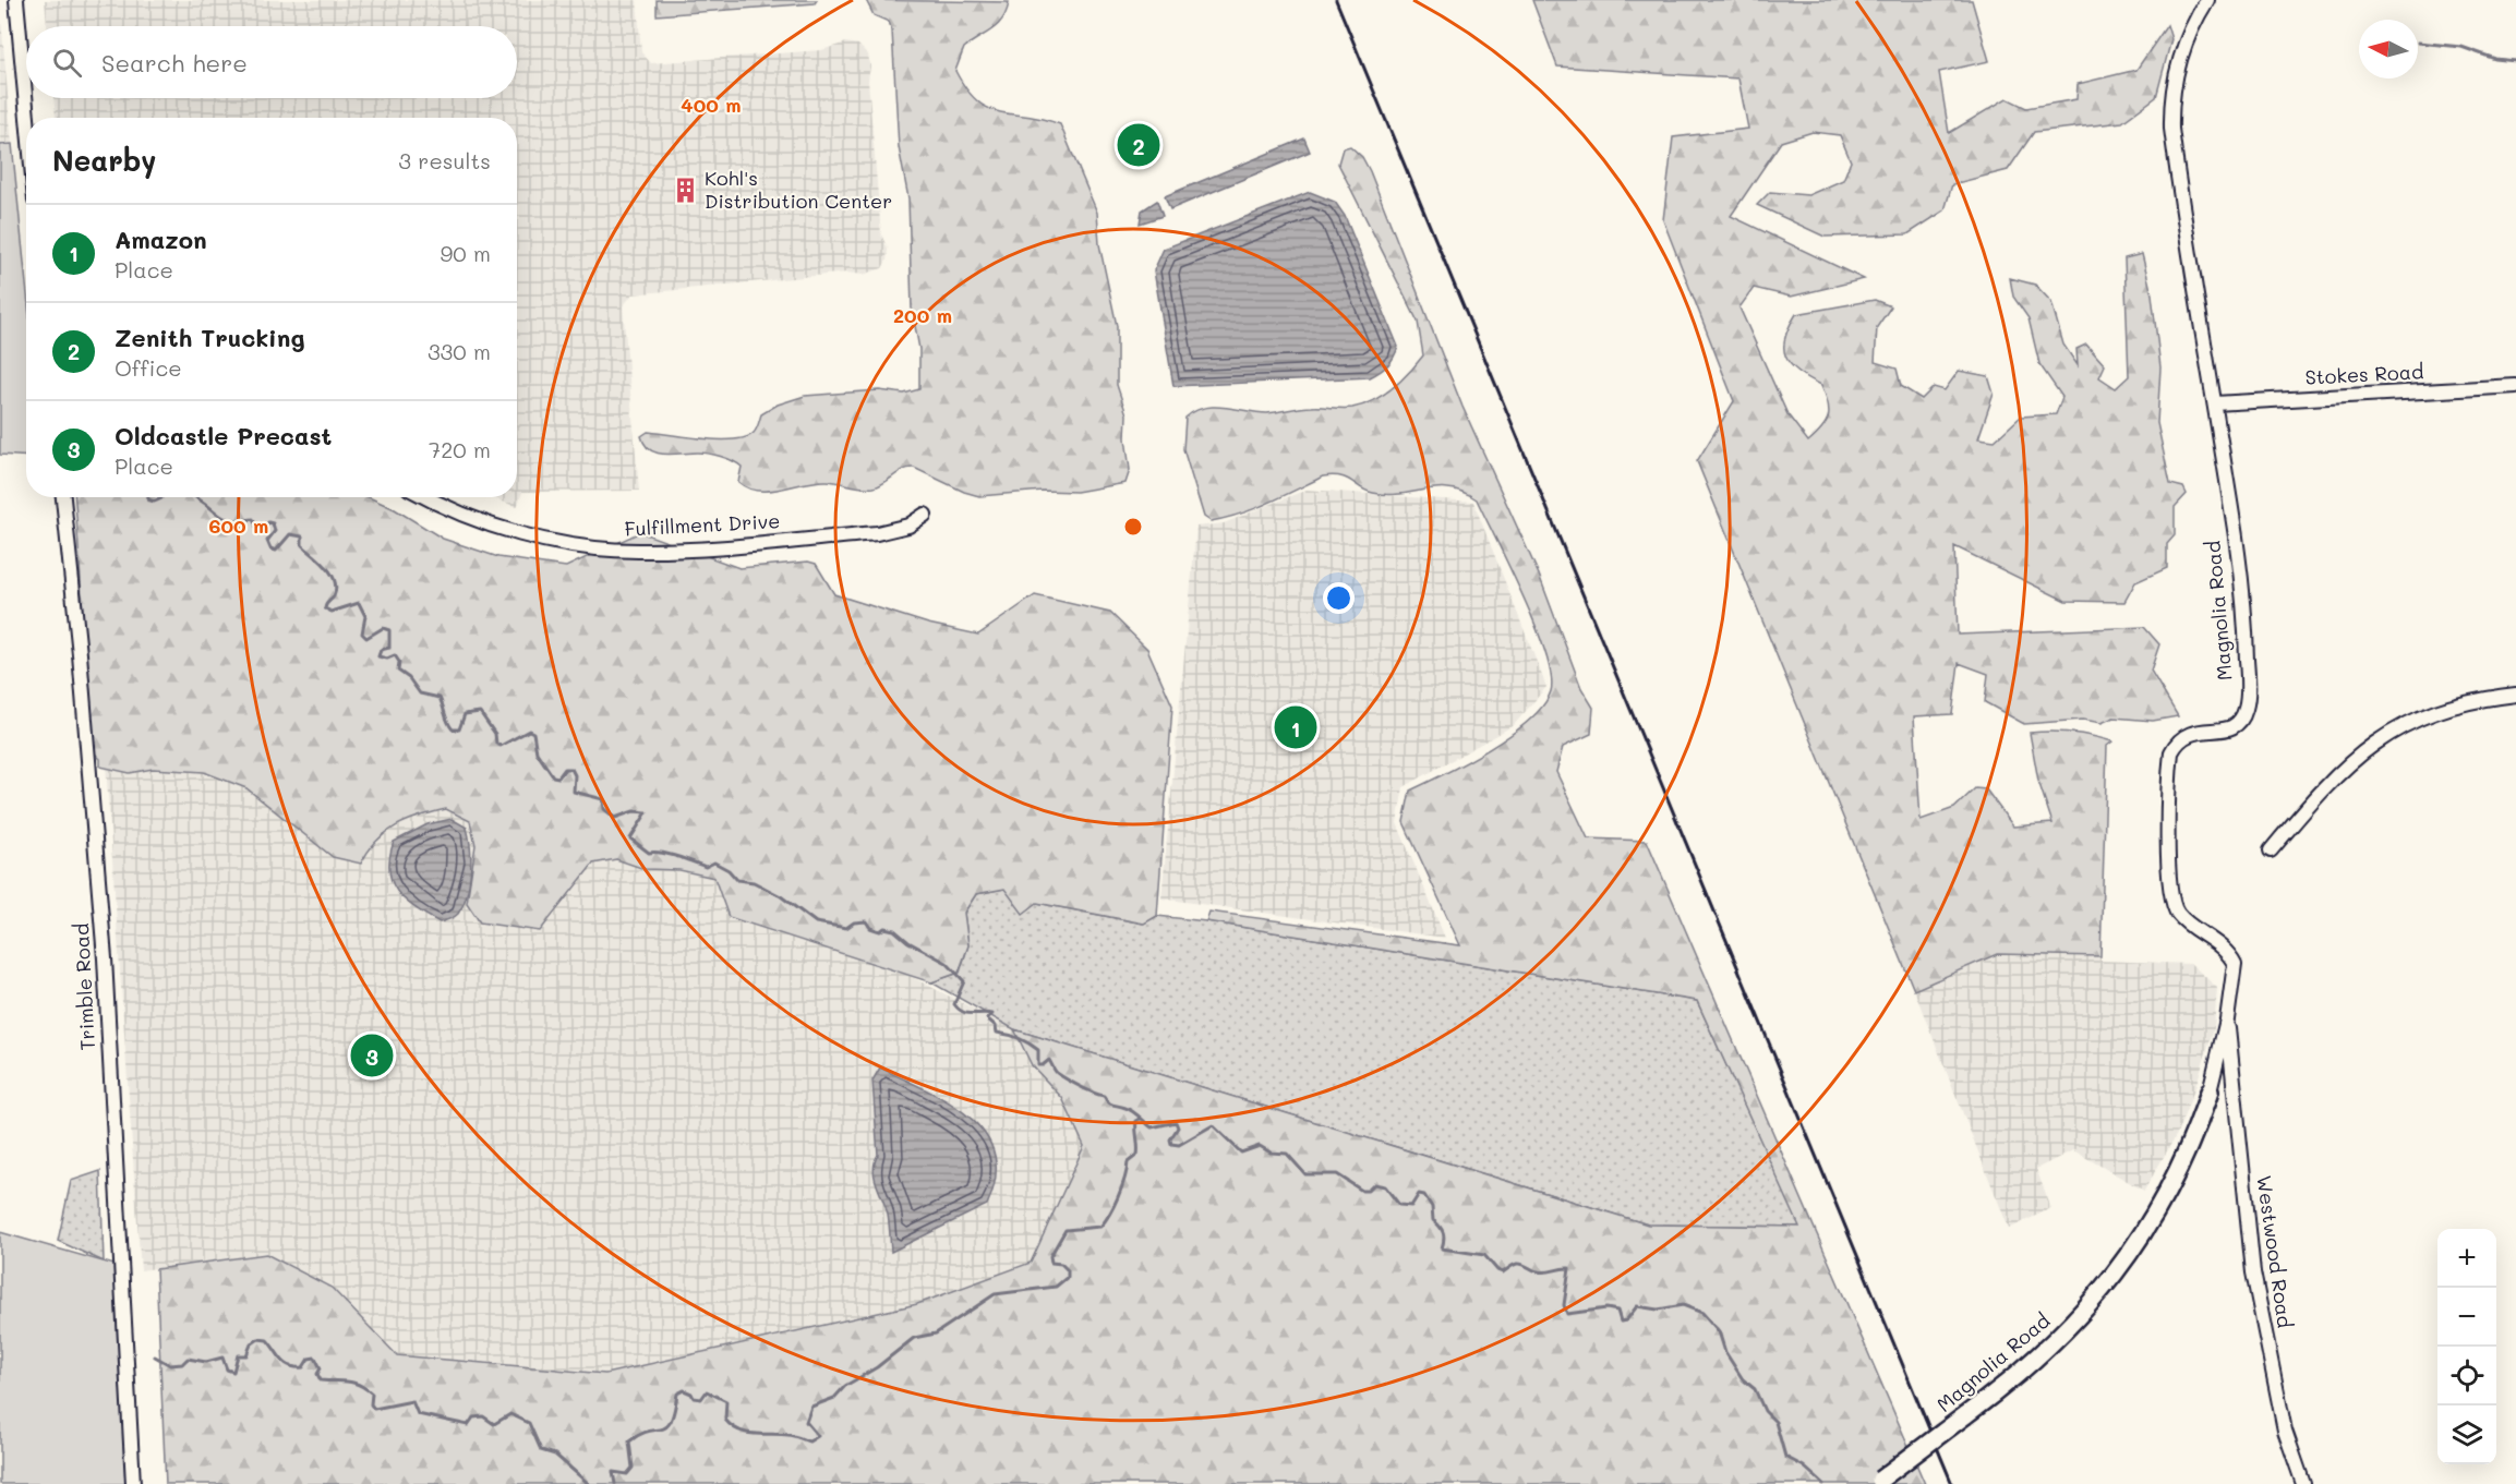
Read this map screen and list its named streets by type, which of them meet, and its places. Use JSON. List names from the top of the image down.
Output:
{
  "streets": {
    "main road": ["Magnolia Road"],
    "street": [
      "Stokes Road",
      "Fulfillment Drive",
      "Trimble Road",
      "Westwood Road"
    ]
  },
  "crossings": [
    ["Stokes Road", "Magnolia Road"],
    ["Magnolia Road", "Westwood Road"]
  ],
  "places": {
    "building": ["Kohl's Distribution Center"]
  },
  "north": "left",
  "page": {
    "search": "Search here",
    "heading": ["Nearby", "3 results"],
    "pins": ["2", "1", "3"],
    "list": [
      {
        "mark": "1",
        "name": "Amazon",
        "note": "Place",
        "value": "90 m"
      },
      {
        "mark": "2",
        "name": "Zenith Trucking",
        "note": "Office",
        "value": "330 m"
      },
      {
        "mark": "3",
        "name": "Oldcastle Precast",
        "note": "Place",
        "value": "720 m"
      }
    ],
    "map_buttons": ["+", "−"]
  },
  "rings": ["400 m", "200 m", "600 m"]
}
